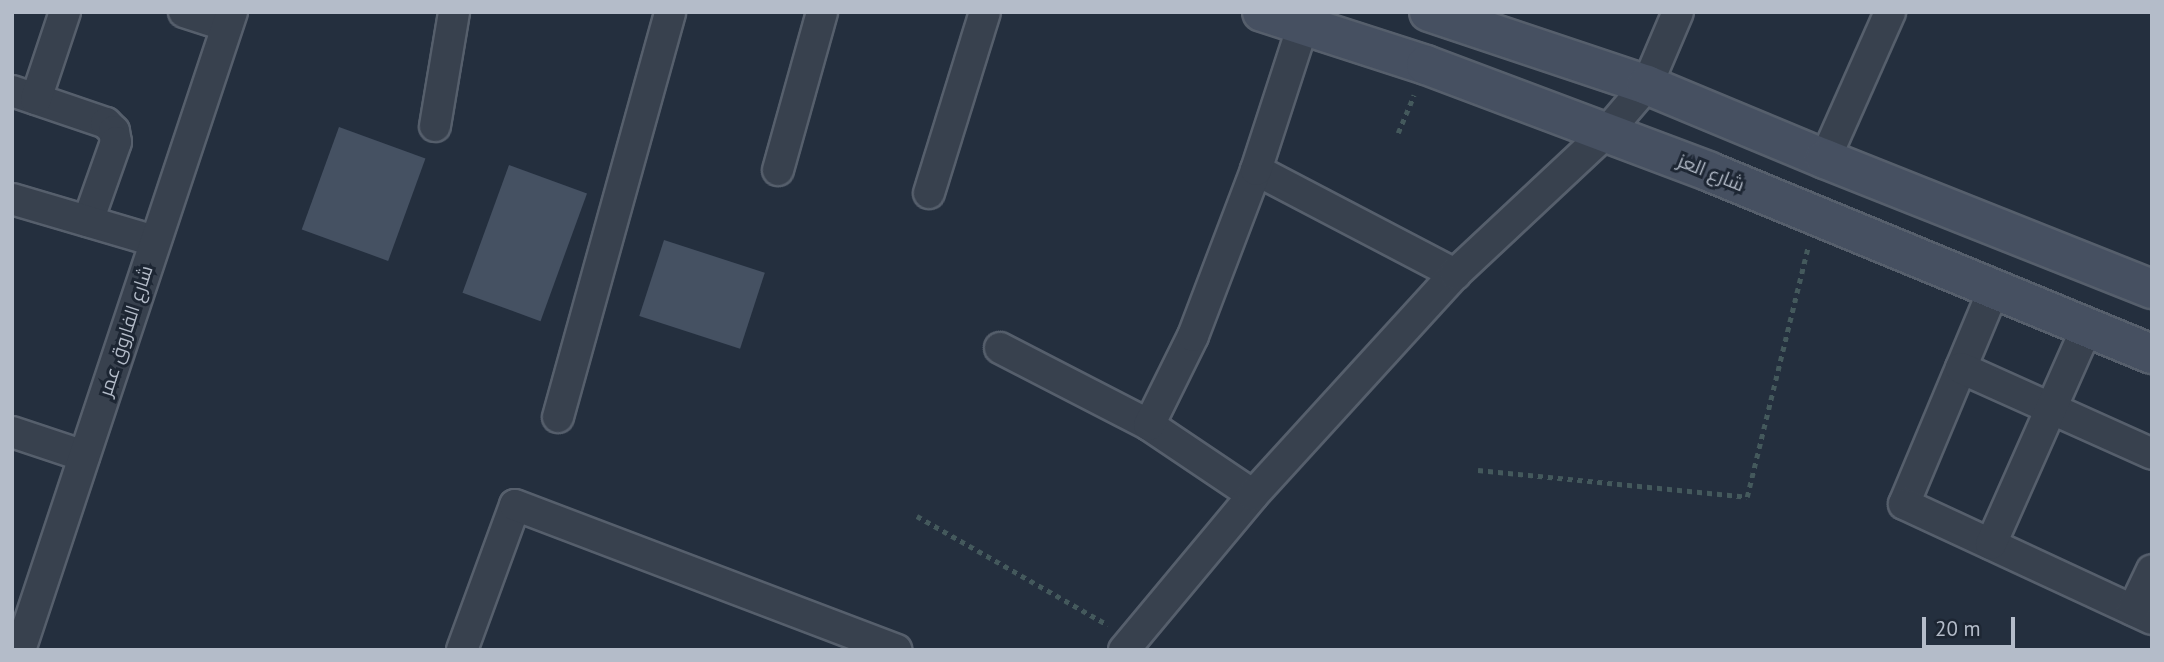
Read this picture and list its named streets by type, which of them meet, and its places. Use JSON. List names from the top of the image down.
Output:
{
  "streets": {
    "main road": ["شارع العز"],
    "street": ["شارع الفاروق عمر"]
  },
  "scale_bar": "20 m"
}
